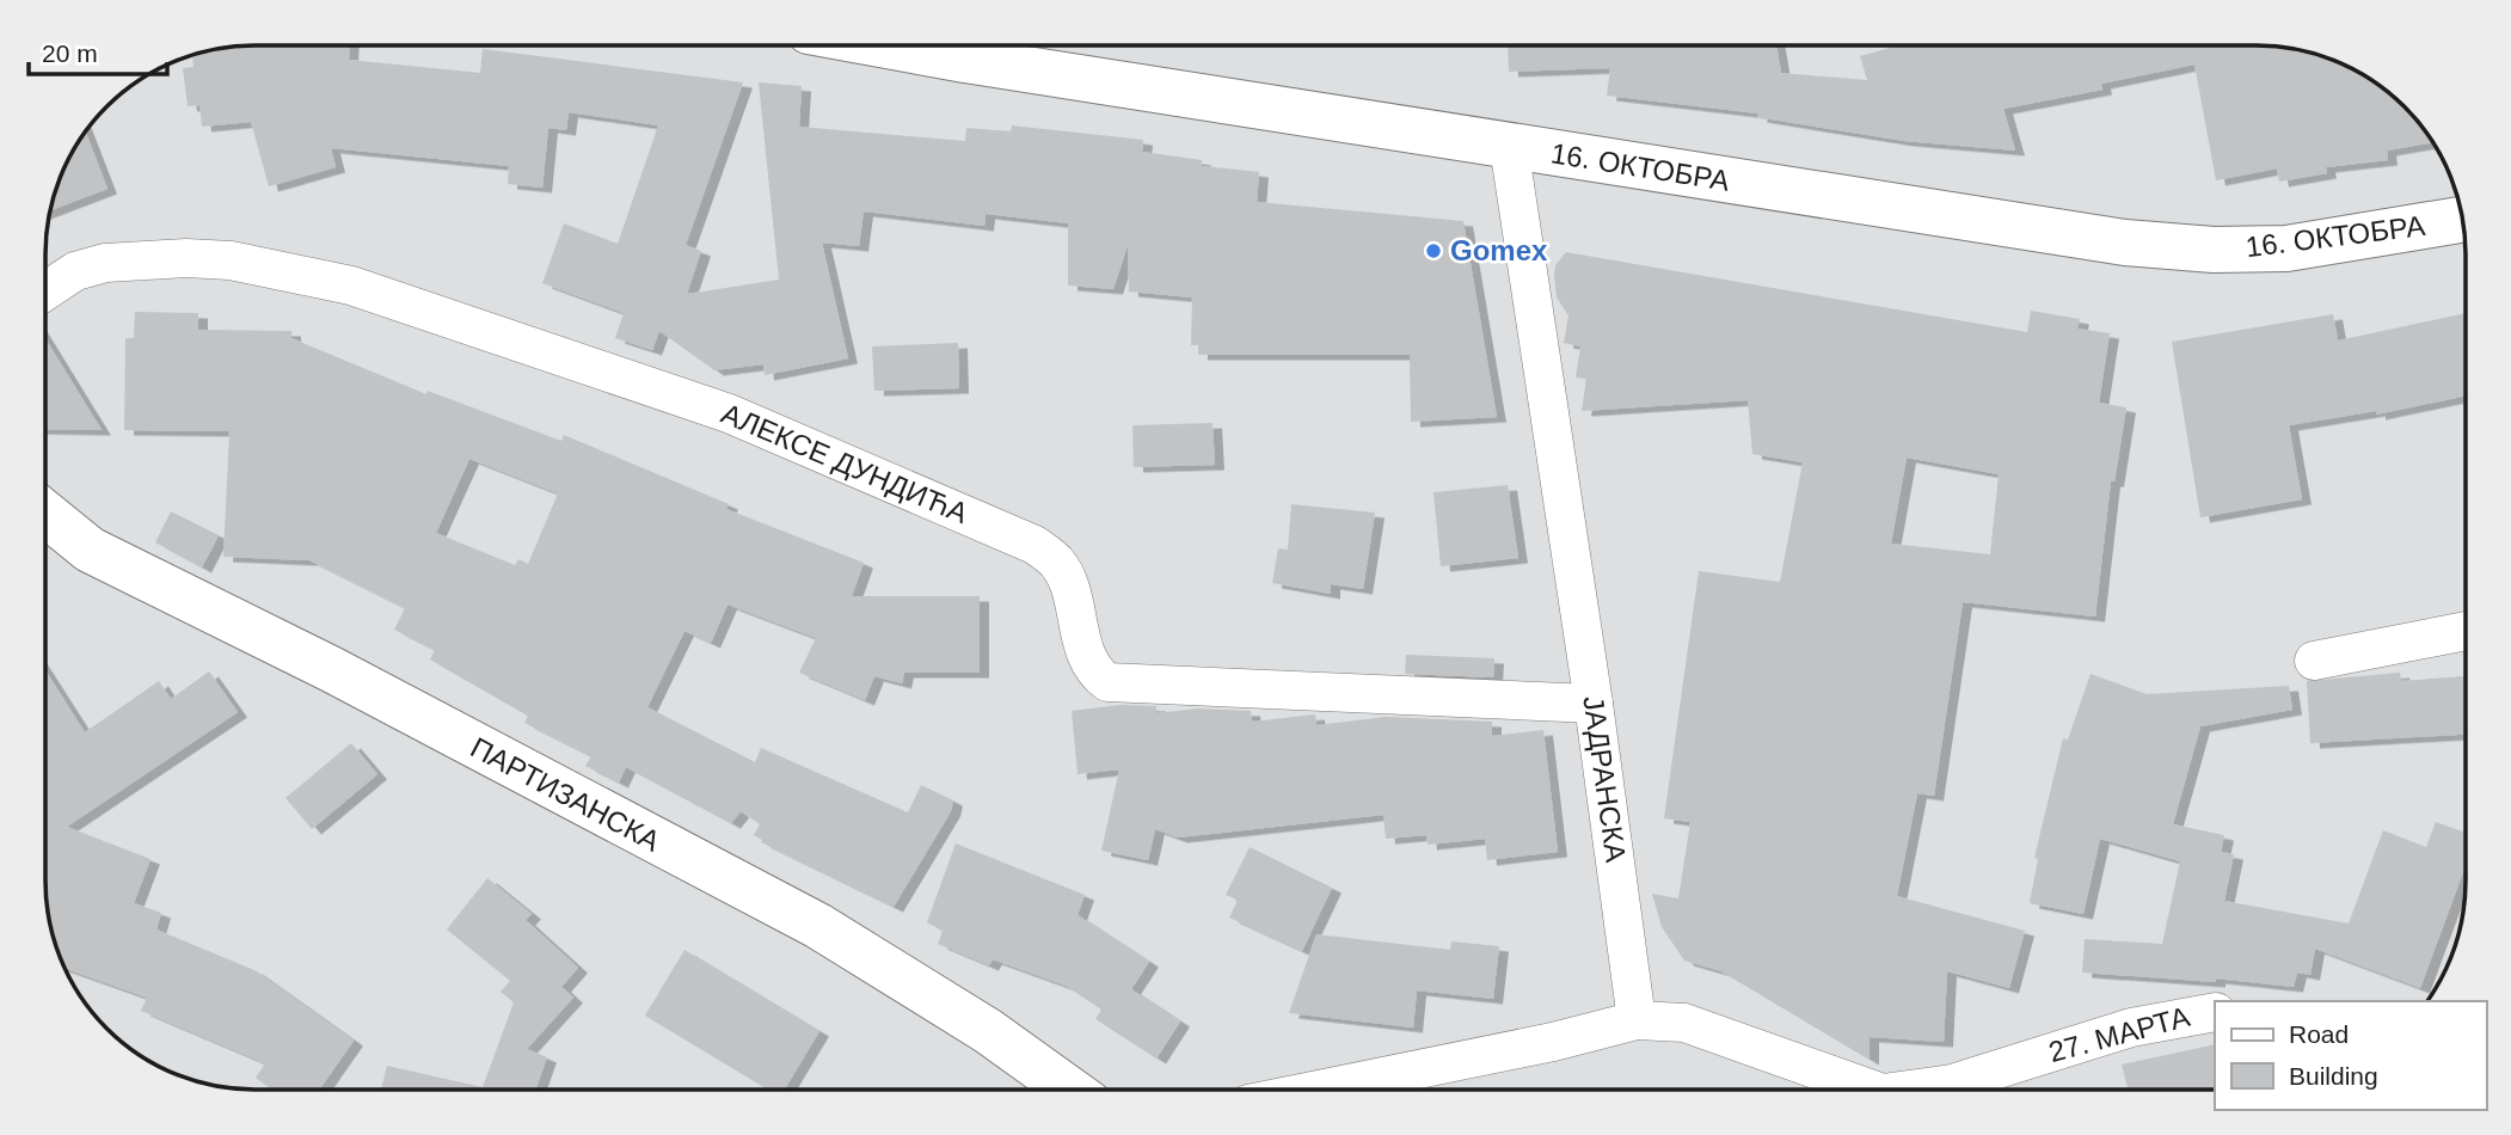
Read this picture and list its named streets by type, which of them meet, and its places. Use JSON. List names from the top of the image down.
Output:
{
  "streets": {
    "main road": ["16. ОКТОБРА", "ПАРТИЗАНСКА"],
    "street": ["АЛЕКСЕ ДУНДИЋА", "ЈАДРАНСКА", "27. МАРТА"]
  },
  "crossings": [
    ["16. ОКТОБРА", "ЈАДРАНСКА"],
    ["АЛЕКСЕ ДУНДИЋА", "ЈАДРАНСКА"],
    ["ЈАДРАНСКА", "27. МАРТА"]
  ],
  "places": ["Gomex"],
  "legend": ["Road", "Building"],
  "scale_bar": "20 m"
}
